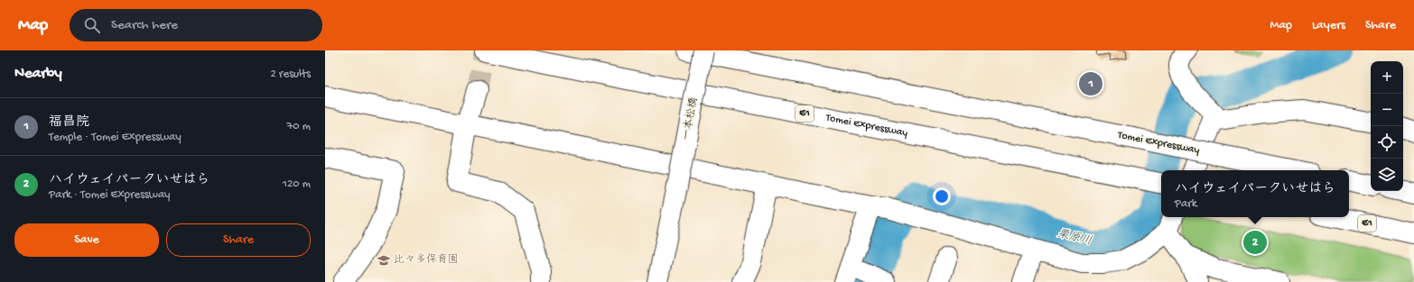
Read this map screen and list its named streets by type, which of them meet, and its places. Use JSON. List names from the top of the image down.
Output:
{
  "streets": {
    "main road": ["E1", "一本松橋", "Tomei Expressway"]
  },
  "water": ["栗原川"],
  "places": {
    "school or university": ["比々多保育園"]
  },
  "page": {
    "header": "Map",
    "search": "Search here",
    "nav": ["Map", "Layers", "Share"],
    "heading": ["Nearby", "2 results"],
    "map_buttons": ["+", "−"],
    "pins": ["1", "2"],
    "list": [
      {
        "mark": "1",
        "name": "福昌院",
        "note": "Temple · Tomei Expressway",
        "value": "70 m"
      },
      {
        "mark": "2",
        "name": "ハイウェイパークいせはら",
        "note": "Park · Tomei Expressway",
        "value": "120 m"
      }
    ],
    "popup": ["ハイウェイパークいせはら", "Park"],
    "buttons": ["Save", "Share"]
  }
}
